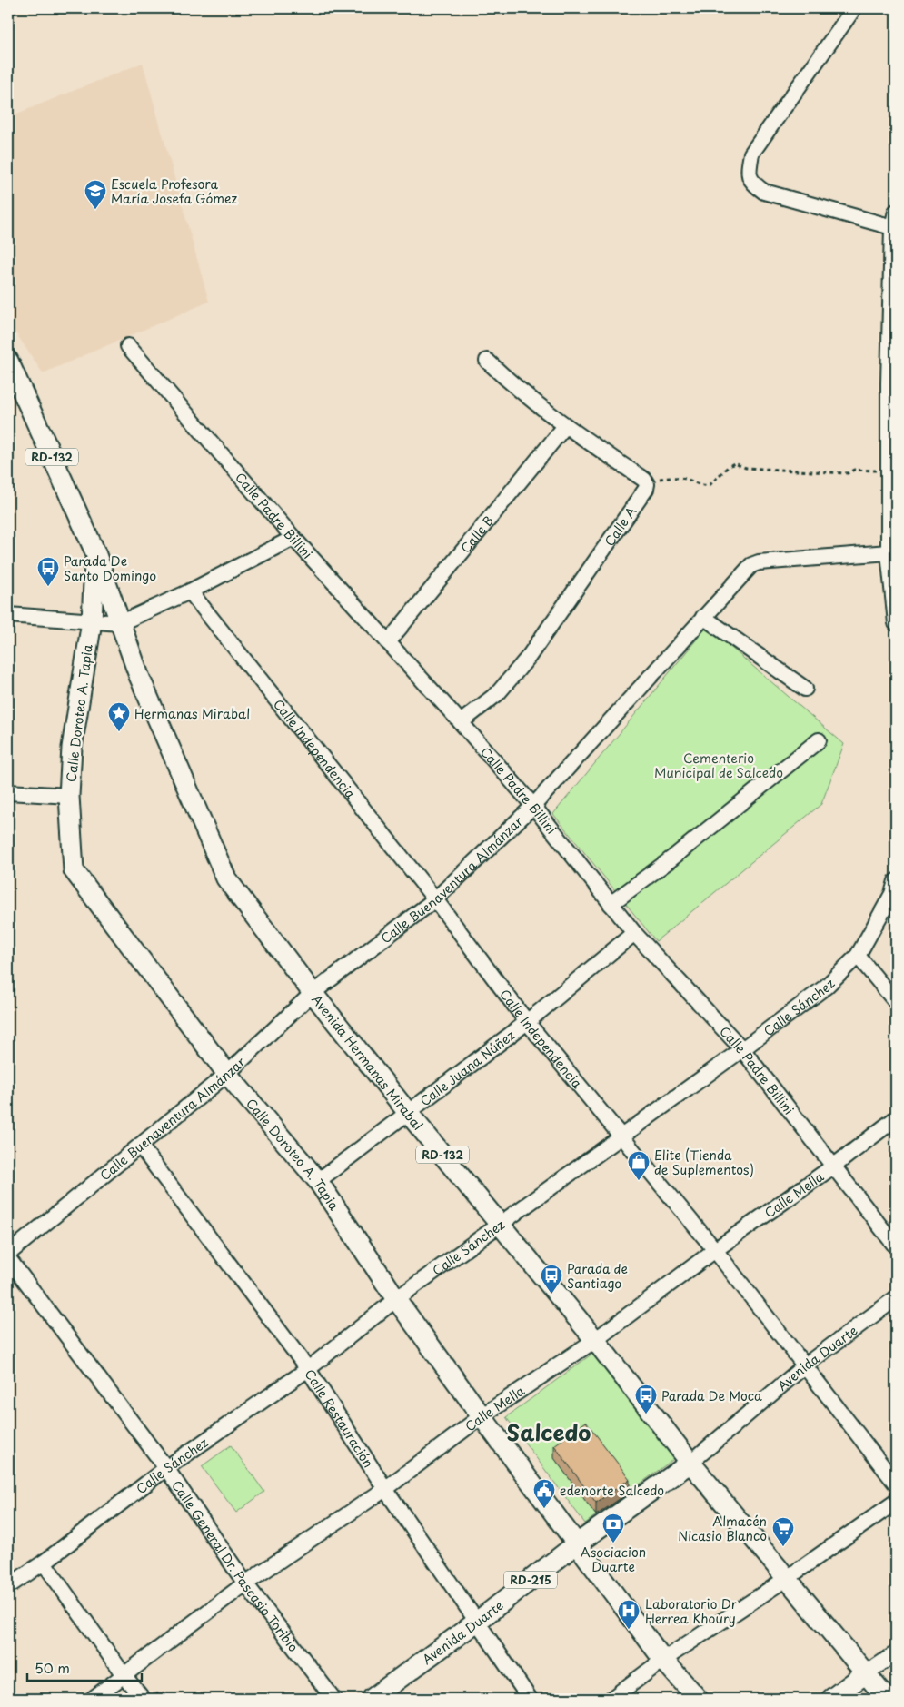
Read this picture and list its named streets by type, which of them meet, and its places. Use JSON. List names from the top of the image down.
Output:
{
  "streets": {
    "main road": [
      "RD-132",
      "Calle Doroteo A. Tapia",
      "Avenida Hermanas Mirabal",
      "Avenida Duarte",
      "RD-215"
    ],
    "street": [
      "Calle Padre Billini",
      "Calle A",
      "Calle B",
      "Calle Independencia",
      "Calle Buenaventura Almánzar",
      "Calle Sánchez",
      "Calle Juana Núñez",
      "Calle Mella",
      "Calle Restauración",
      "Calle General Dr. Pascasio Toribio"
    ]
  },
  "crossings": [
    ["Calle Padre Billini", "Calle A"],
    ["Calle Padre Billini", "Calle B"],
    ["Calle Padre Billini", "Calle Buenaventura Almánzar"],
    ["Calle Padre Billini", "Calle Sánchez"],
    ["Calle Padre Billini", "Calle Juana Núñez"],
    ["Calle Padre Billini", "Calle Mella"],
    ["Calle Doroteo A. Tapia", "Calle Buenaventura Almánzar"],
    ["Calle Doroteo A. Tapia", "Calle Sánchez"],
    ["Calle Doroteo A. Tapia", "Avenida Hermanas Mirabal"],
    ["Calle Doroteo A. Tapia", "Calle Juana Núñez"],
    ["Calle Doroteo A. Tapia", "Calle Mella"],
    ["Calle Doroteo A. Tapia", "Avenida Duarte"],
    ["Calle Independencia", "Calle Buenaventura Almánzar"],
    ["Calle Independencia", "Calle Sánchez"],
    ["Calle Independencia", "Calle Juana Núñez"],
    ["Calle Independencia", "Calle Mella"],
    ["Calle Independencia", "Avenida Duarte"],
    ["Calle Buenaventura Almánzar", "Avenida Hermanas Mirabal"],
    ["Calle Buenaventura Almánzar", "Calle Restauración"],
    ["Calle Sánchez", "Avenida Hermanas Mirabal"],
    ["Calle Sánchez", "Calle Restauración"],
    ["Calle Sánchez", "Calle General Dr. Pascasio Toribio"],
    ["Avenida Hermanas Mirabal", "Calle Juana Núñez"],
    ["Avenida Hermanas Mirabal", "Calle Mella"],
    ["Avenida Hermanas Mirabal", "Avenida Duarte"],
    ["Calle Mella", "Calle Restauración"],
    ["Calle Mella", "Calle General Dr. Pascasio Toribio"],
    ["Avenida Duarte", "Calle Restauración"]
  ],
  "districts": ["Salcedo"],
  "parks": ["Cementerio Municipal de Salcedo"],
  "places": {
    "school or university": ["Escuela Profesora María Josefa Gómez"],
    "bus stop": ["Parada De Santo Domingo", "Parada de Santiago", "Parada De Moca"],
    "place": ["Hermanas Mirabal"],
    "shop": ["Elite (Tienda de Suplementos)"],
    "public building": ["edenorte Salcedo"],
    "bank": ["Asociacion Duarte"],
    "supermarket": ["Almacén Nicasio Blanco"],
    "hospital": ["Laboratorio Dr Herrea Khoury"]
  },
  "scale_bar": "50 m"
}
